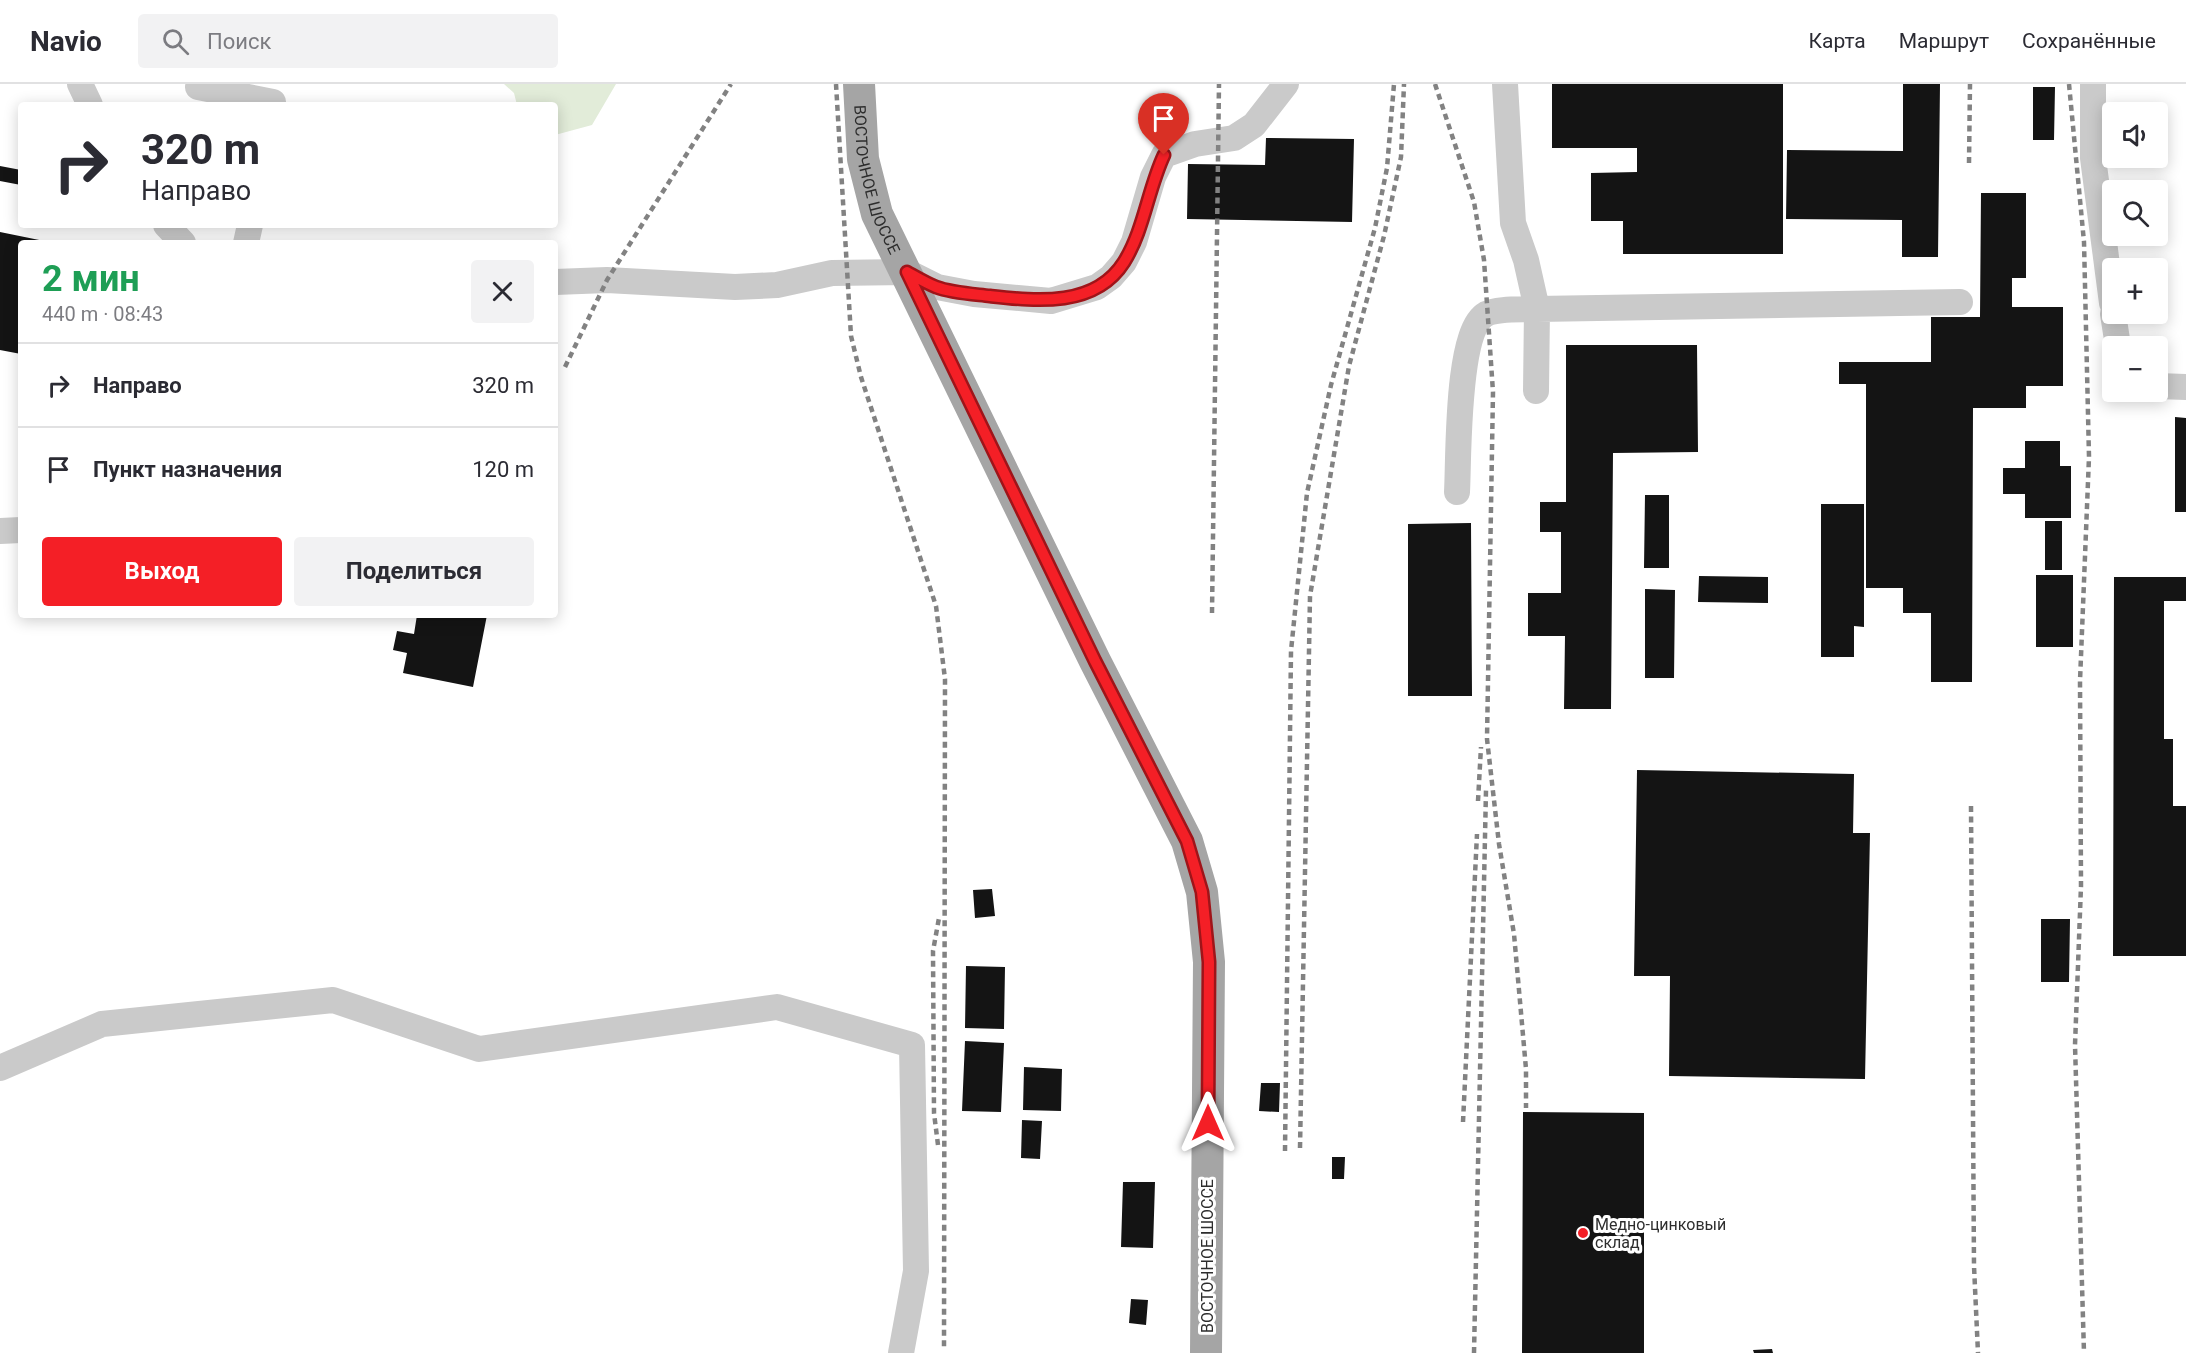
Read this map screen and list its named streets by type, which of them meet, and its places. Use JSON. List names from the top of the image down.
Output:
{
  "streets": {
    "main road": ["ВОСТОЧНОЕ ШОССЕ"]
  },
  "places": ["Медно-цинковый склад"],
  "page": {
    "header": "Navio",
    "search": "Поиск",
    "nav": ["Карта", "Маршрут", "Сохранённые"],
    "map_buttons": ["+", "−"],
    "turn": ["320 m", "Направо"],
    "heading": ["2 мин", "440 m · 08:43"],
    "list": [
      {
        "name": "Направо",
        "value": "320 m"
      },
      {
        "name": "Пункт назначения",
        "value": "120 m"
      }
    ],
    "buttons": ["Выход", "Поделиться"]
  }
}
